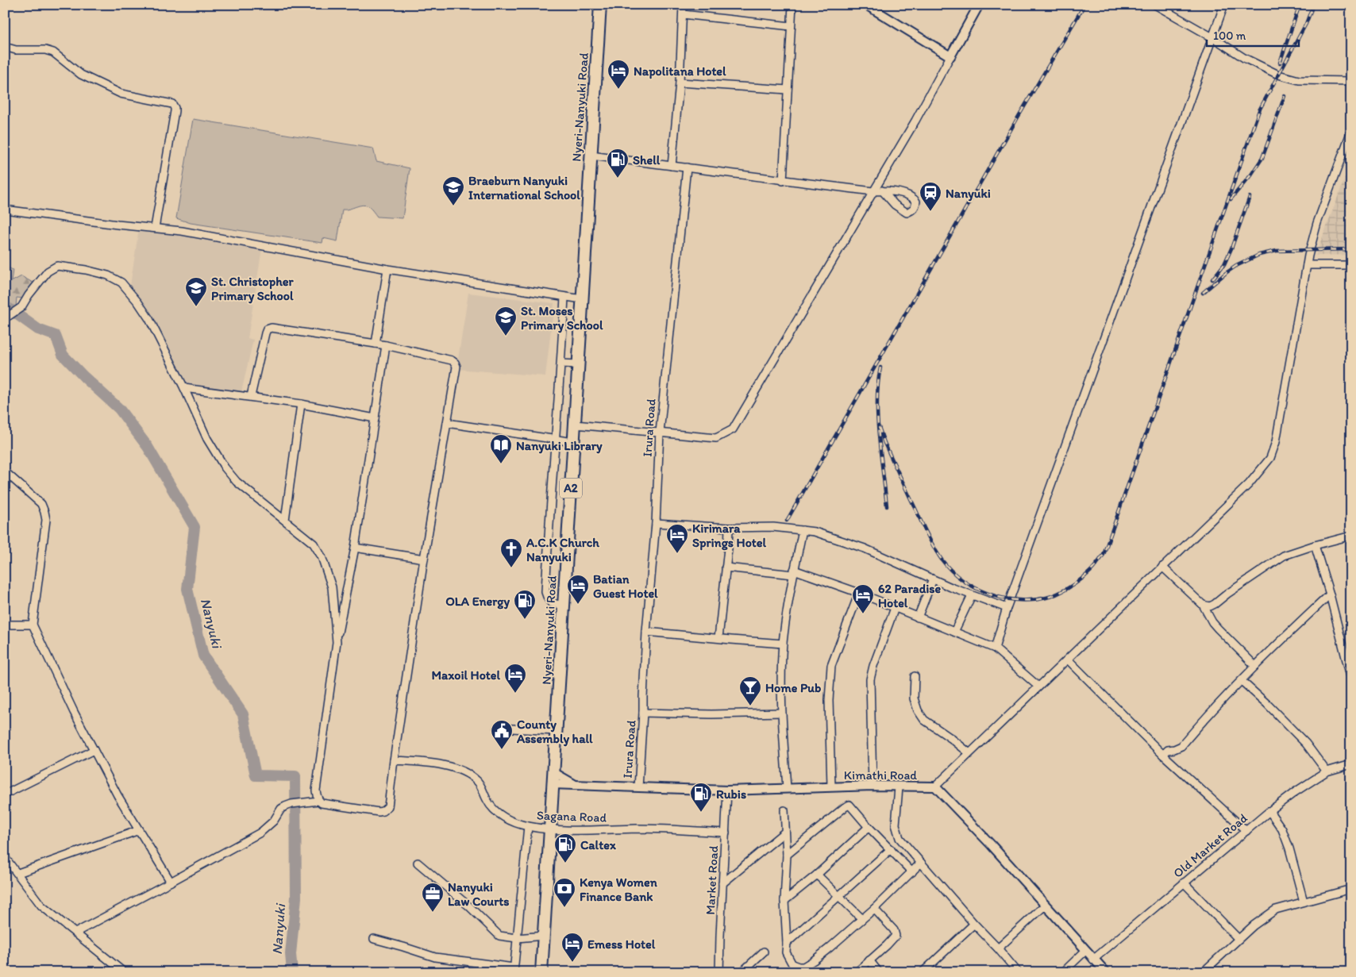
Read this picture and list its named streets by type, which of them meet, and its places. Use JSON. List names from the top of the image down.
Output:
{
  "streets": {
    "highway": ["Nyeri-Nanyuki Road", "A2"],
    "street": [
      "Irura Road",
      "Kimathi Road",
      "Sagana Road",
      "Old Market Road",
      "Market Road"
    ]
  },
  "crossings": [
    ["Nyeri-Nanyuki Road", "Kimathi Road"],
    ["Nyeri-Nanyuki Road", "Sagana Road"],
    ["Irura Road", "Kimathi Road"],
    ["Kimathi Road", "Old Market Road"],
    ["Kimathi Road", "Market Road"],
    ["Sagana Road", "Market Road"]
  ],
  "water": ["Nanyuki"],
  "places": {
    "hotel": [
      "Napolitana Hotel",
      "Kirimara Springs Hotel",
      "Batian Guest Hotel",
      "62 Paradise Hotel",
      "Maxoil Hotel",
      "Emess Hotel"
    ],
    "fuel station": [
      "Shell",
      "OLA Energy",
      "Rubis",
      "Caltex"
    ],
    "school or university": ["Braeburn Nanyuki International School", "St. Christopher Primary School", "St. Moses Primary School"],
    "station": ["Nanyuki"],
    "library": ["Nanyuki Library"],
    "church": ["A.C.K Church Nanyuki"],
    "bar": ["Home Pub"],
    "public building": ["County Assembly hall"],
    "bank": ["Kenya Women Finance Bank"],
    "office": ["Nanyuki Law Courts"]
  },
  "scale_bar": "100 m"
}
